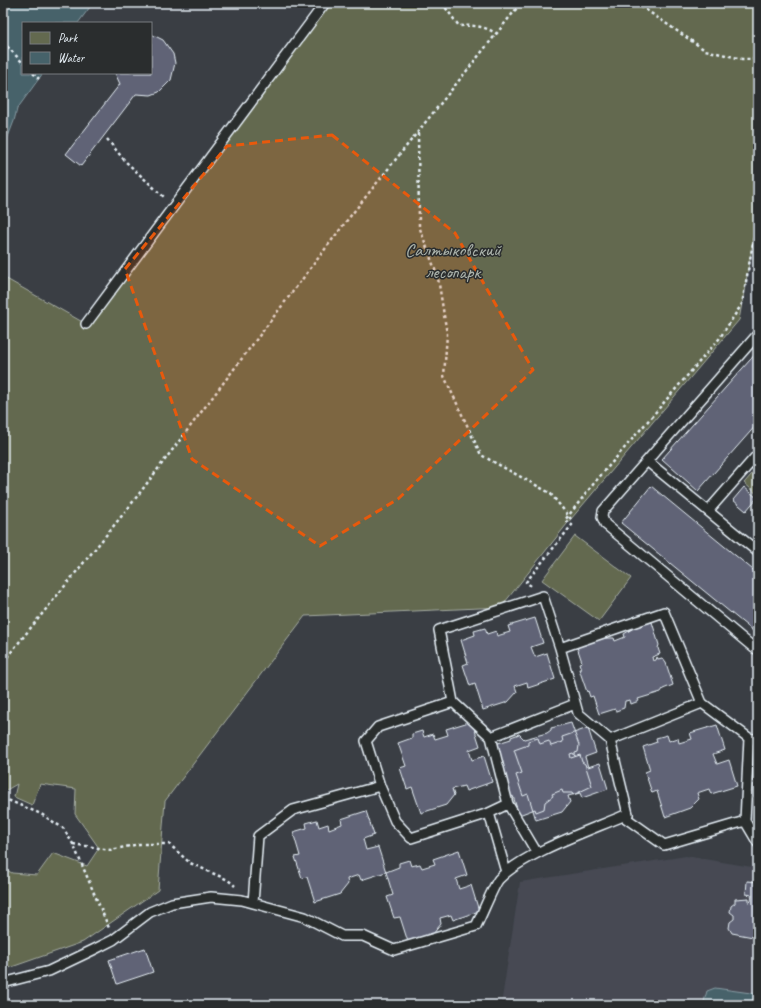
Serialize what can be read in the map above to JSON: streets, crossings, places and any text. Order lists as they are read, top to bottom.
{
  "parks": ["Салтыковский лесопарк"],
  "legend": ["Park", "Water"]
}
